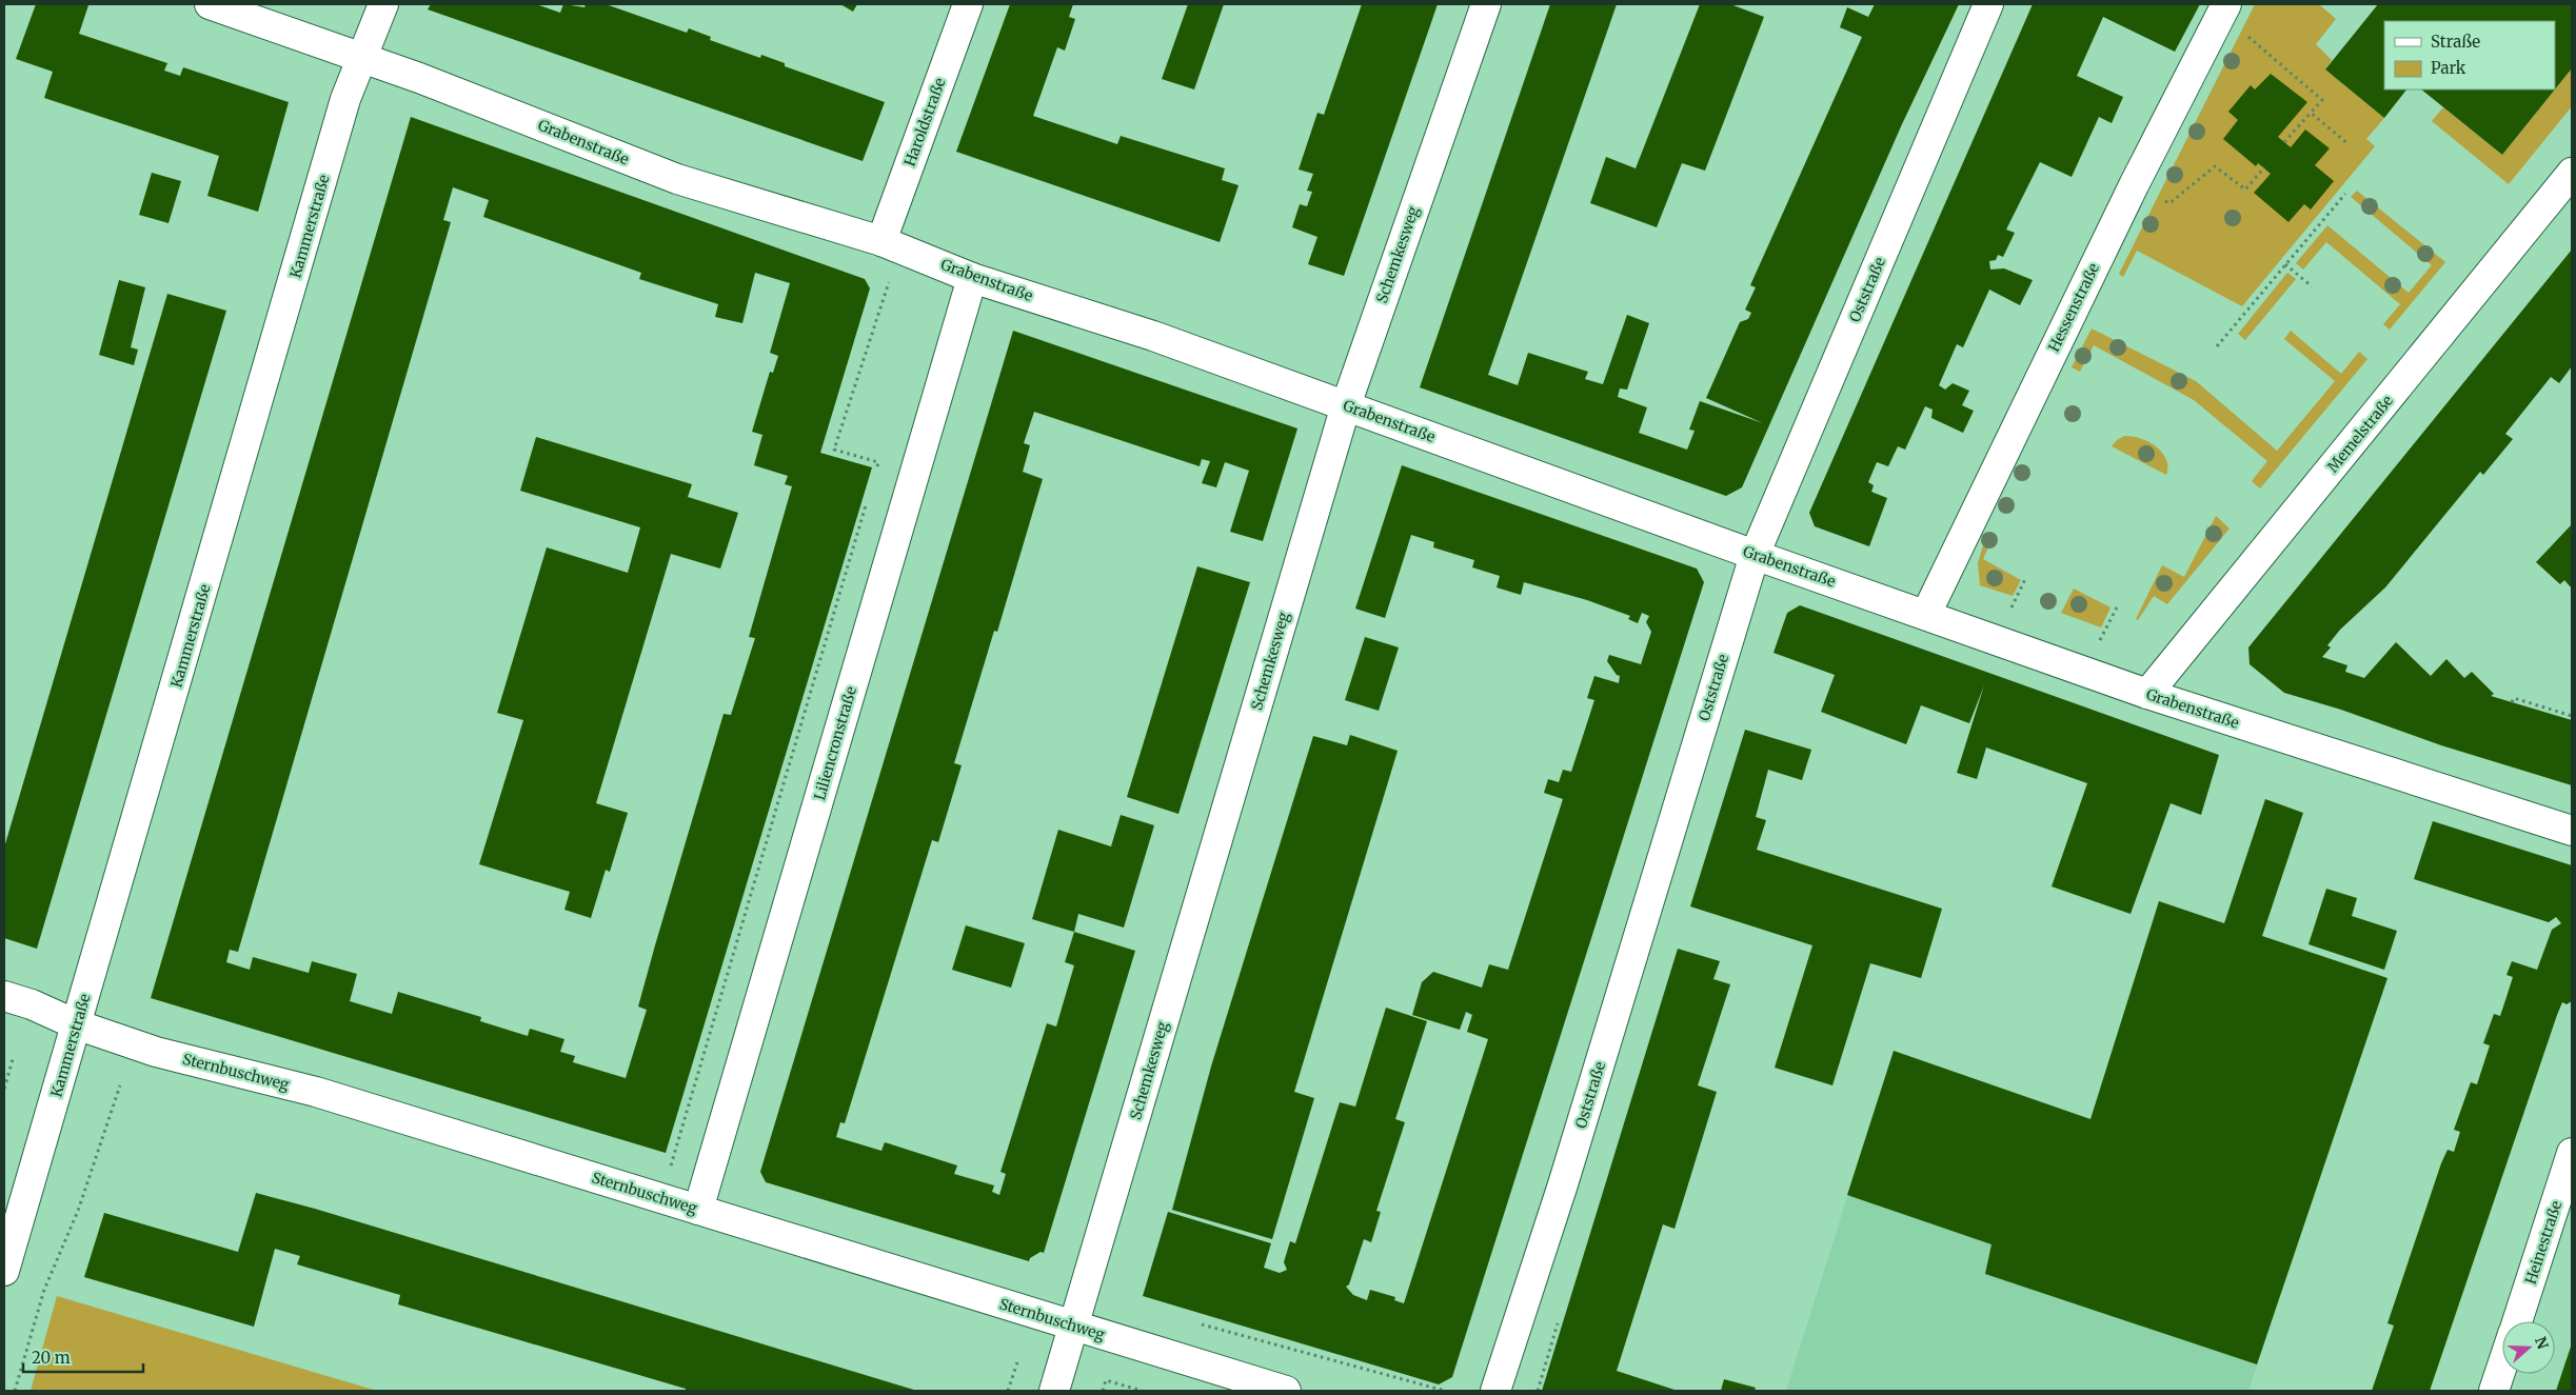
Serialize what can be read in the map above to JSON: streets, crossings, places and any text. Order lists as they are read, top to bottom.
{
  "streets": {
    "street": [
      "Haroldstraße",
      "Grabenstraße",
      "Kammerstraße",
      "Schemkesweg",
      "Oststraße",
      "Hessenstraße",
      "Memelstraße",
      "Liliencronstraße",
      "Sternbuschweg",
      "Heinestraße"
    ]
  },
  "crossings": [
    ["Haroldstraße", "Grabenstraße"],
    ["Grabenstraße", "Kammerstraße"],
    ["Grabenstraße", "Schemkesweg"],
    ["Grabenstraße", "Oststraße"],
    ["Grabenstraße", "Hessenstraße"],
    ["Grabenstraße", "Memelstraße"],
    ["Grabenstraße", "Liliencronstraße"],
    ["Kammerstraße", "Sternbuschweg"],
    ["Schemkesweg", "Sternbuschweg"],
    ["Liliencronstraße", "Sternbuschweg"]
  ],
  "legend": ["Straße", "Park"],
  "scale_bar": "20 m",
  "north": "right"
}
